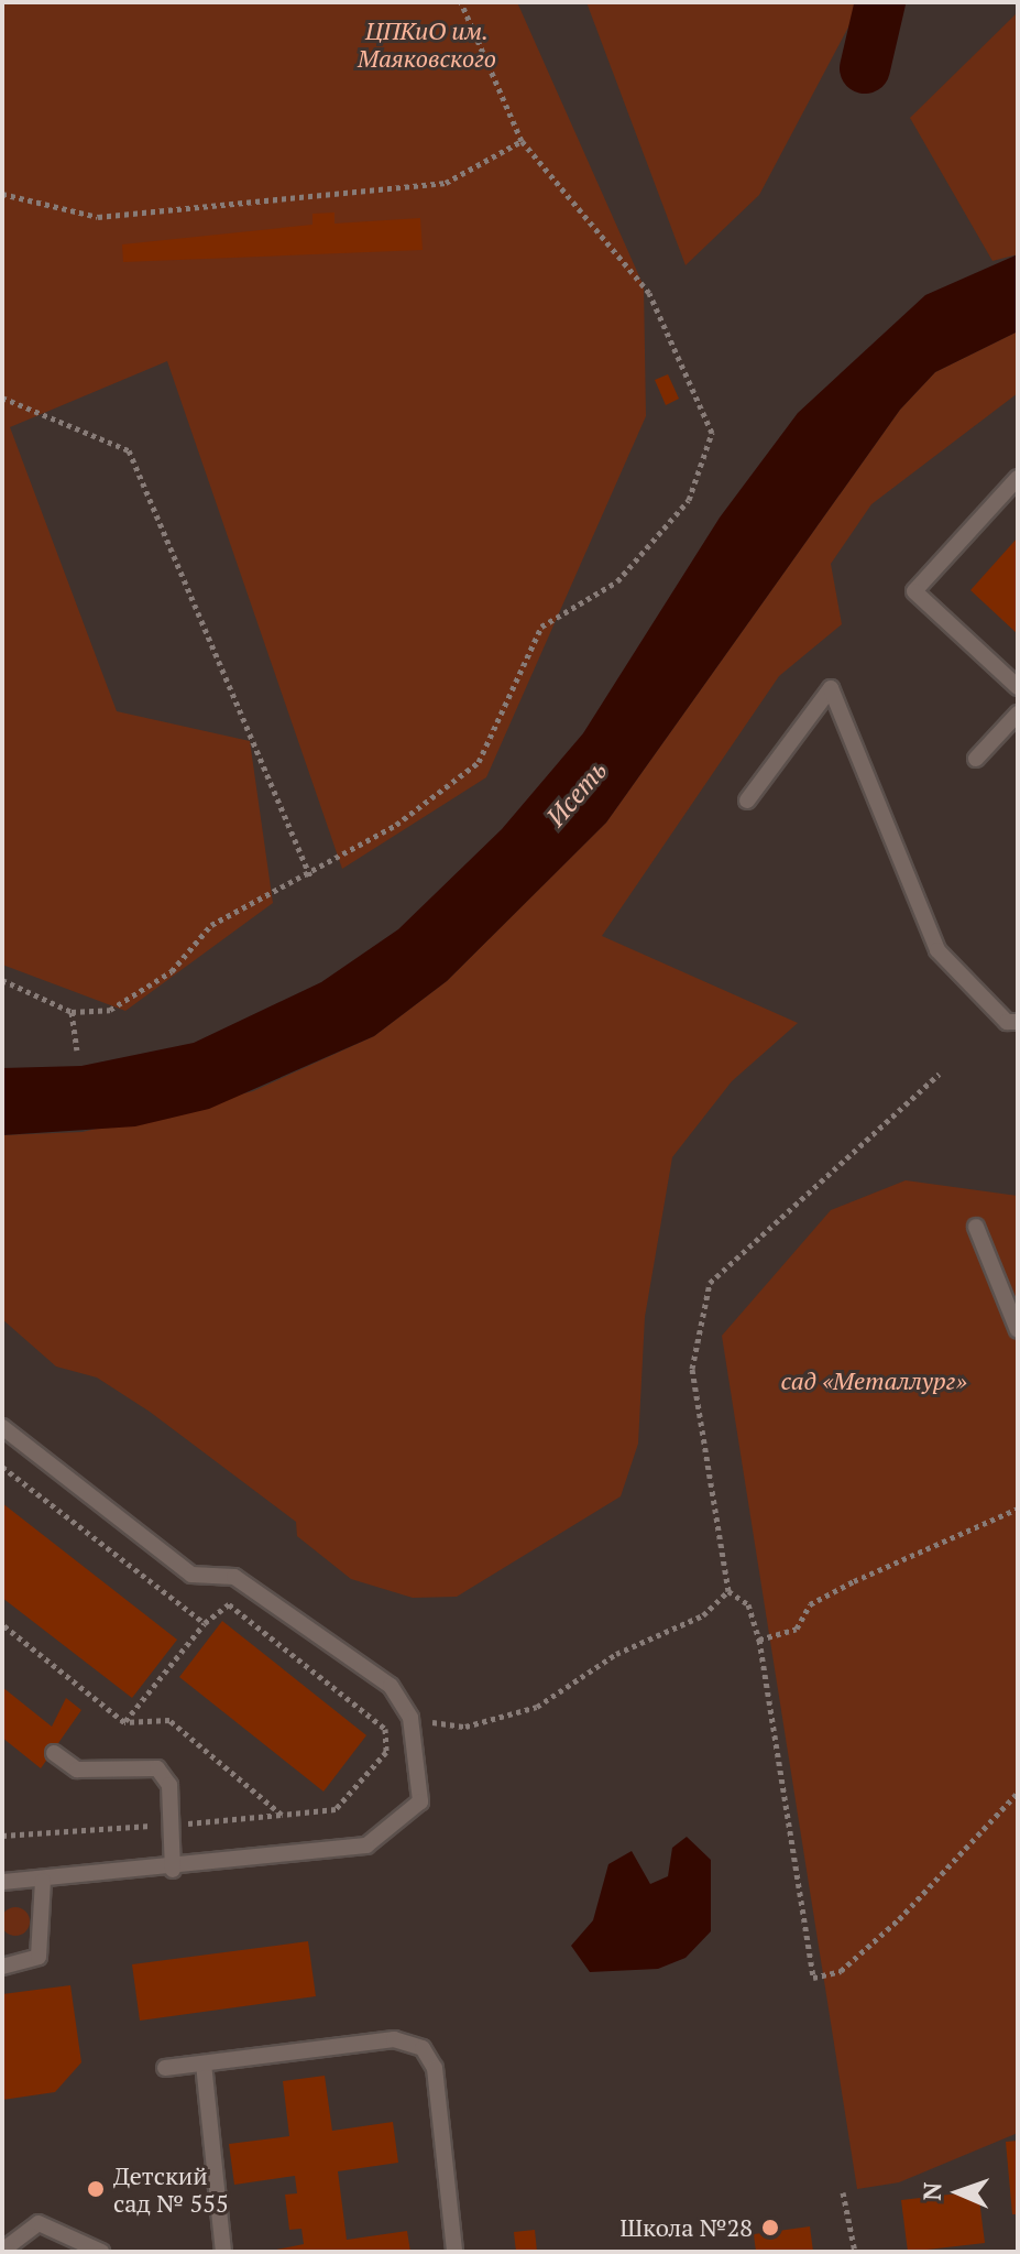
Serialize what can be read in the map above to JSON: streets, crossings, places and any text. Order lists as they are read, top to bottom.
{
  "water": ["Исеть"],
  "parks": ["ЦПКиО им. Маяковского", "сад «Металлург»"],
  "places": ["Детский сад № 555", "Школа №28"],
  "north": "left"
}
